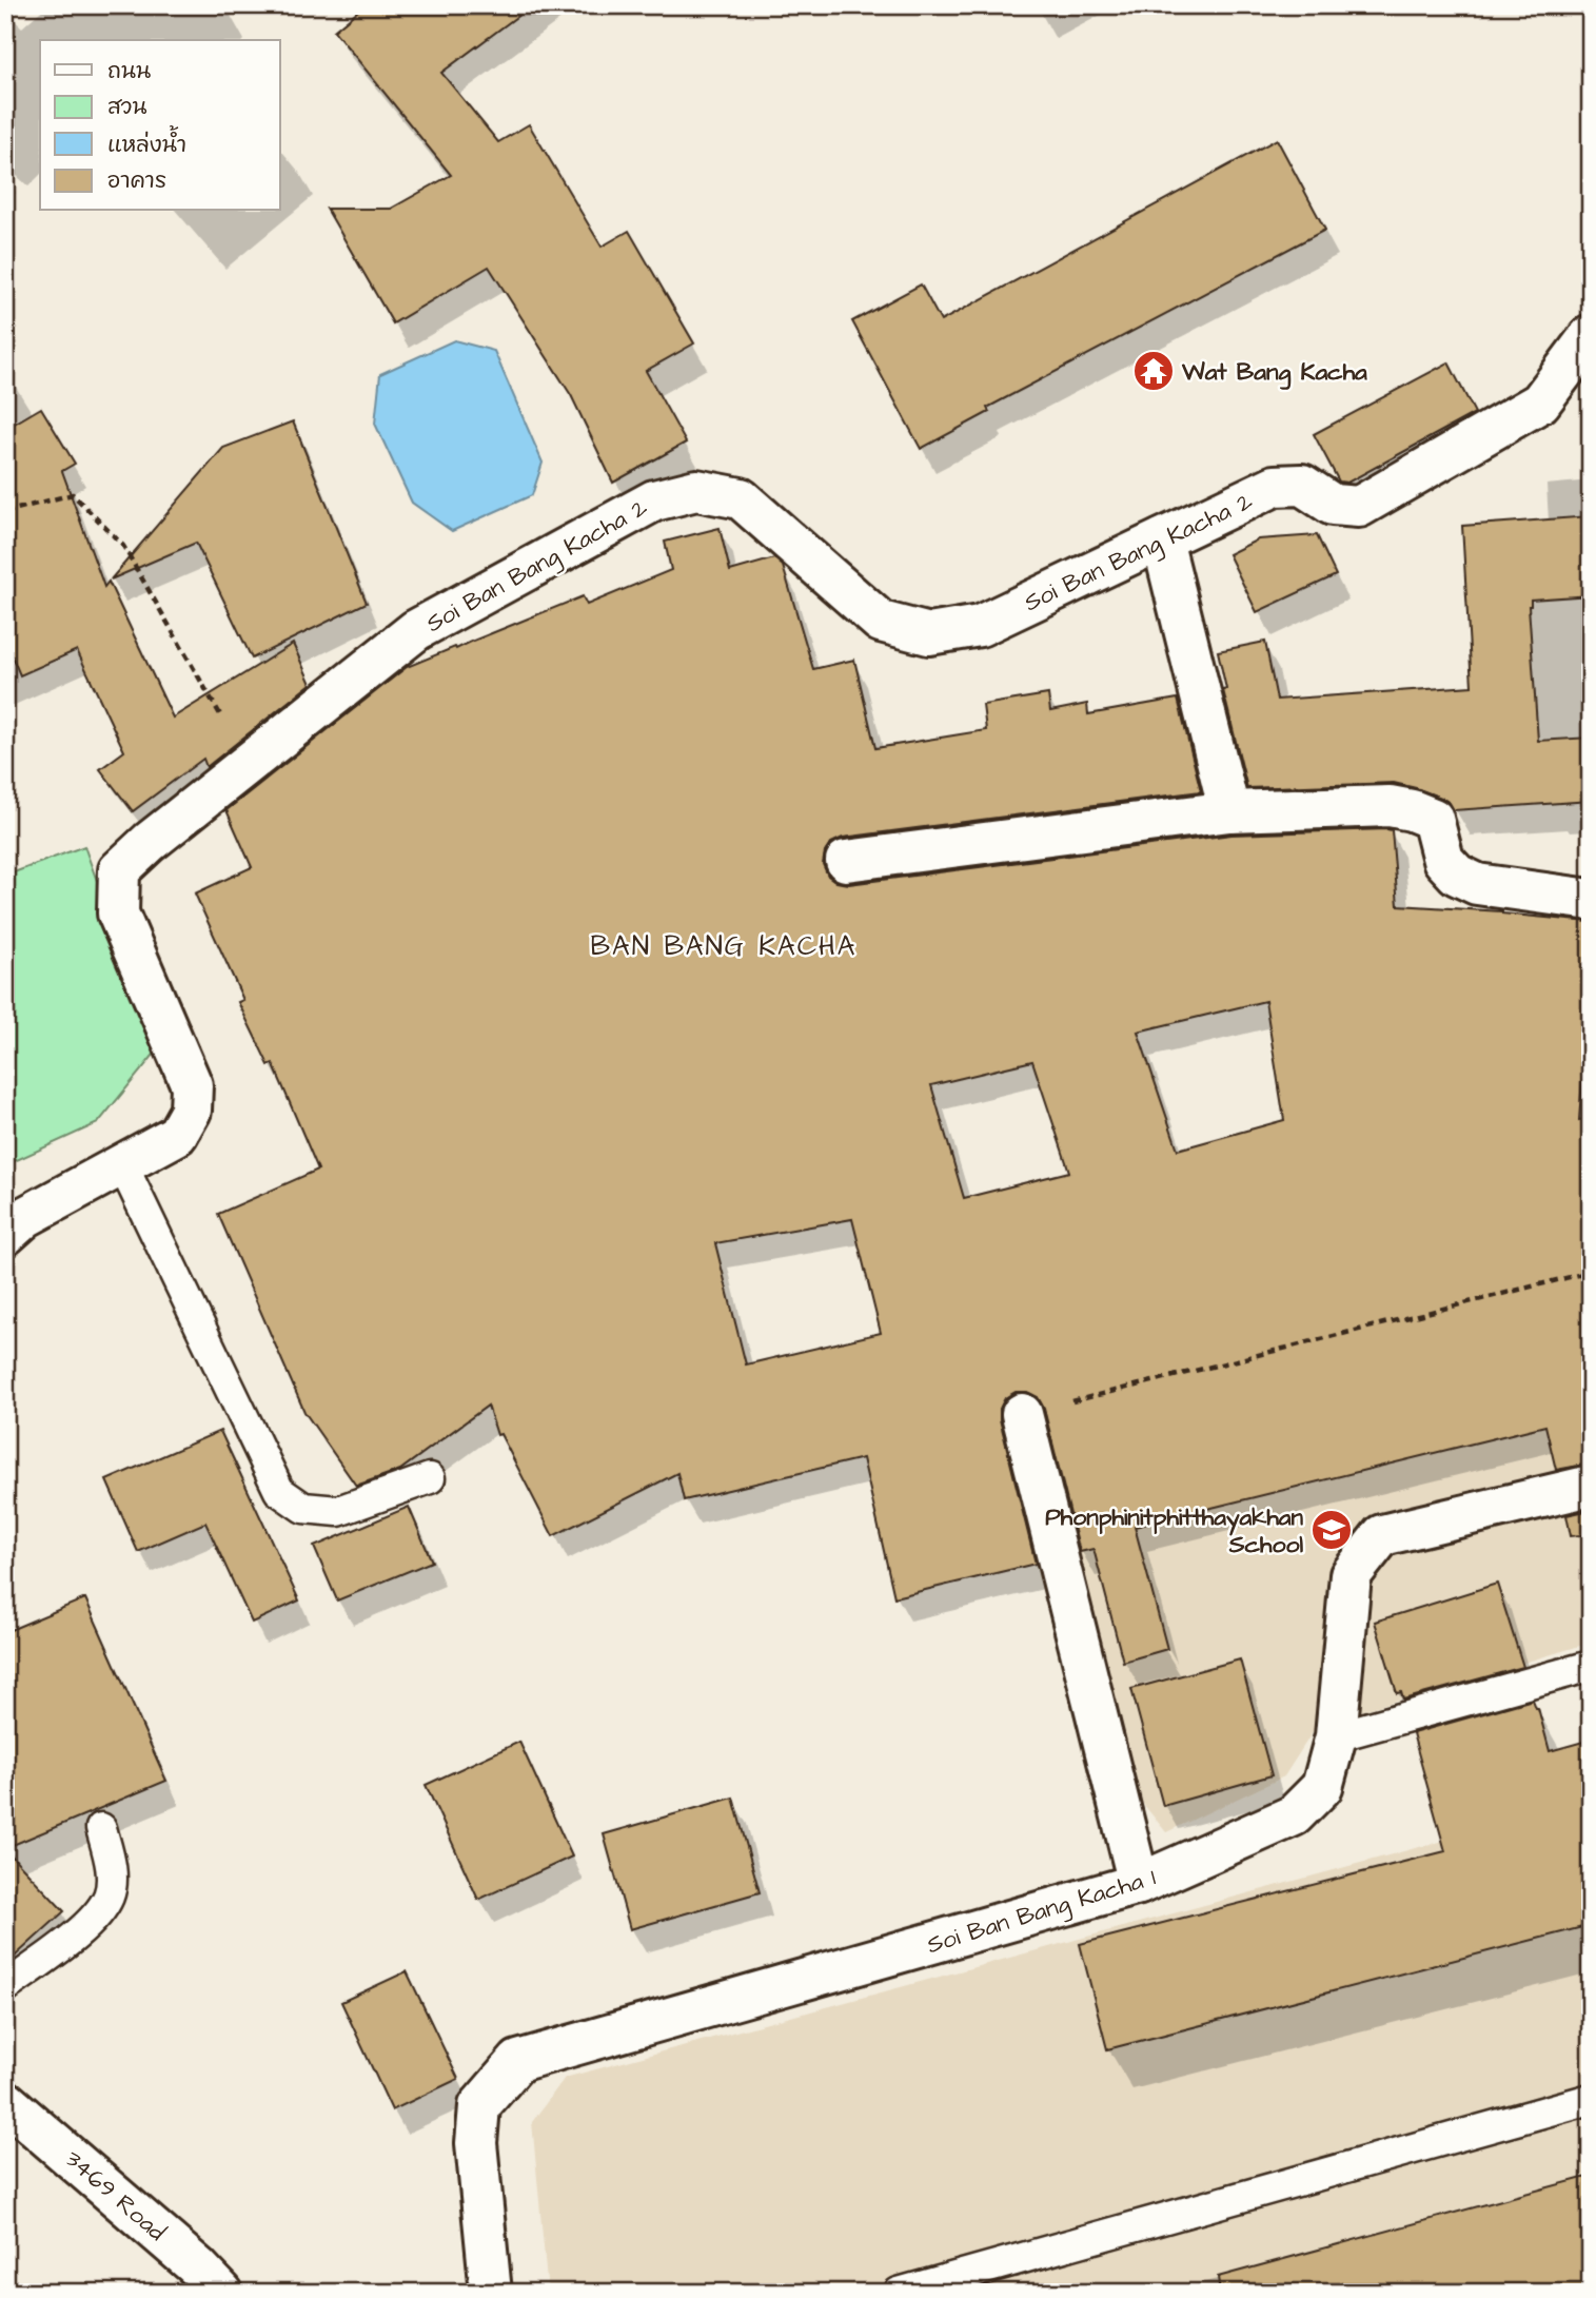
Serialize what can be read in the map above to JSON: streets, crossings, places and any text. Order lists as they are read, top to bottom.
{
  "streets": {
    "street": ["Soi Ban Bang Kacha 2", "Soi Ban Bang Kacha 1", "3469 Road"]
  },
  "districts": ["BAN BANG KACHA"],
  "places": {
    "temple": ["Wat Bang Kacha"],
    "school or university": ["Phonphinitphitthayakhan School"]
  },
  "legend": [
    "ถนน",
    "สวน",
    "แหล่งน้ำ",
    "อาคาร"
  ]
}
